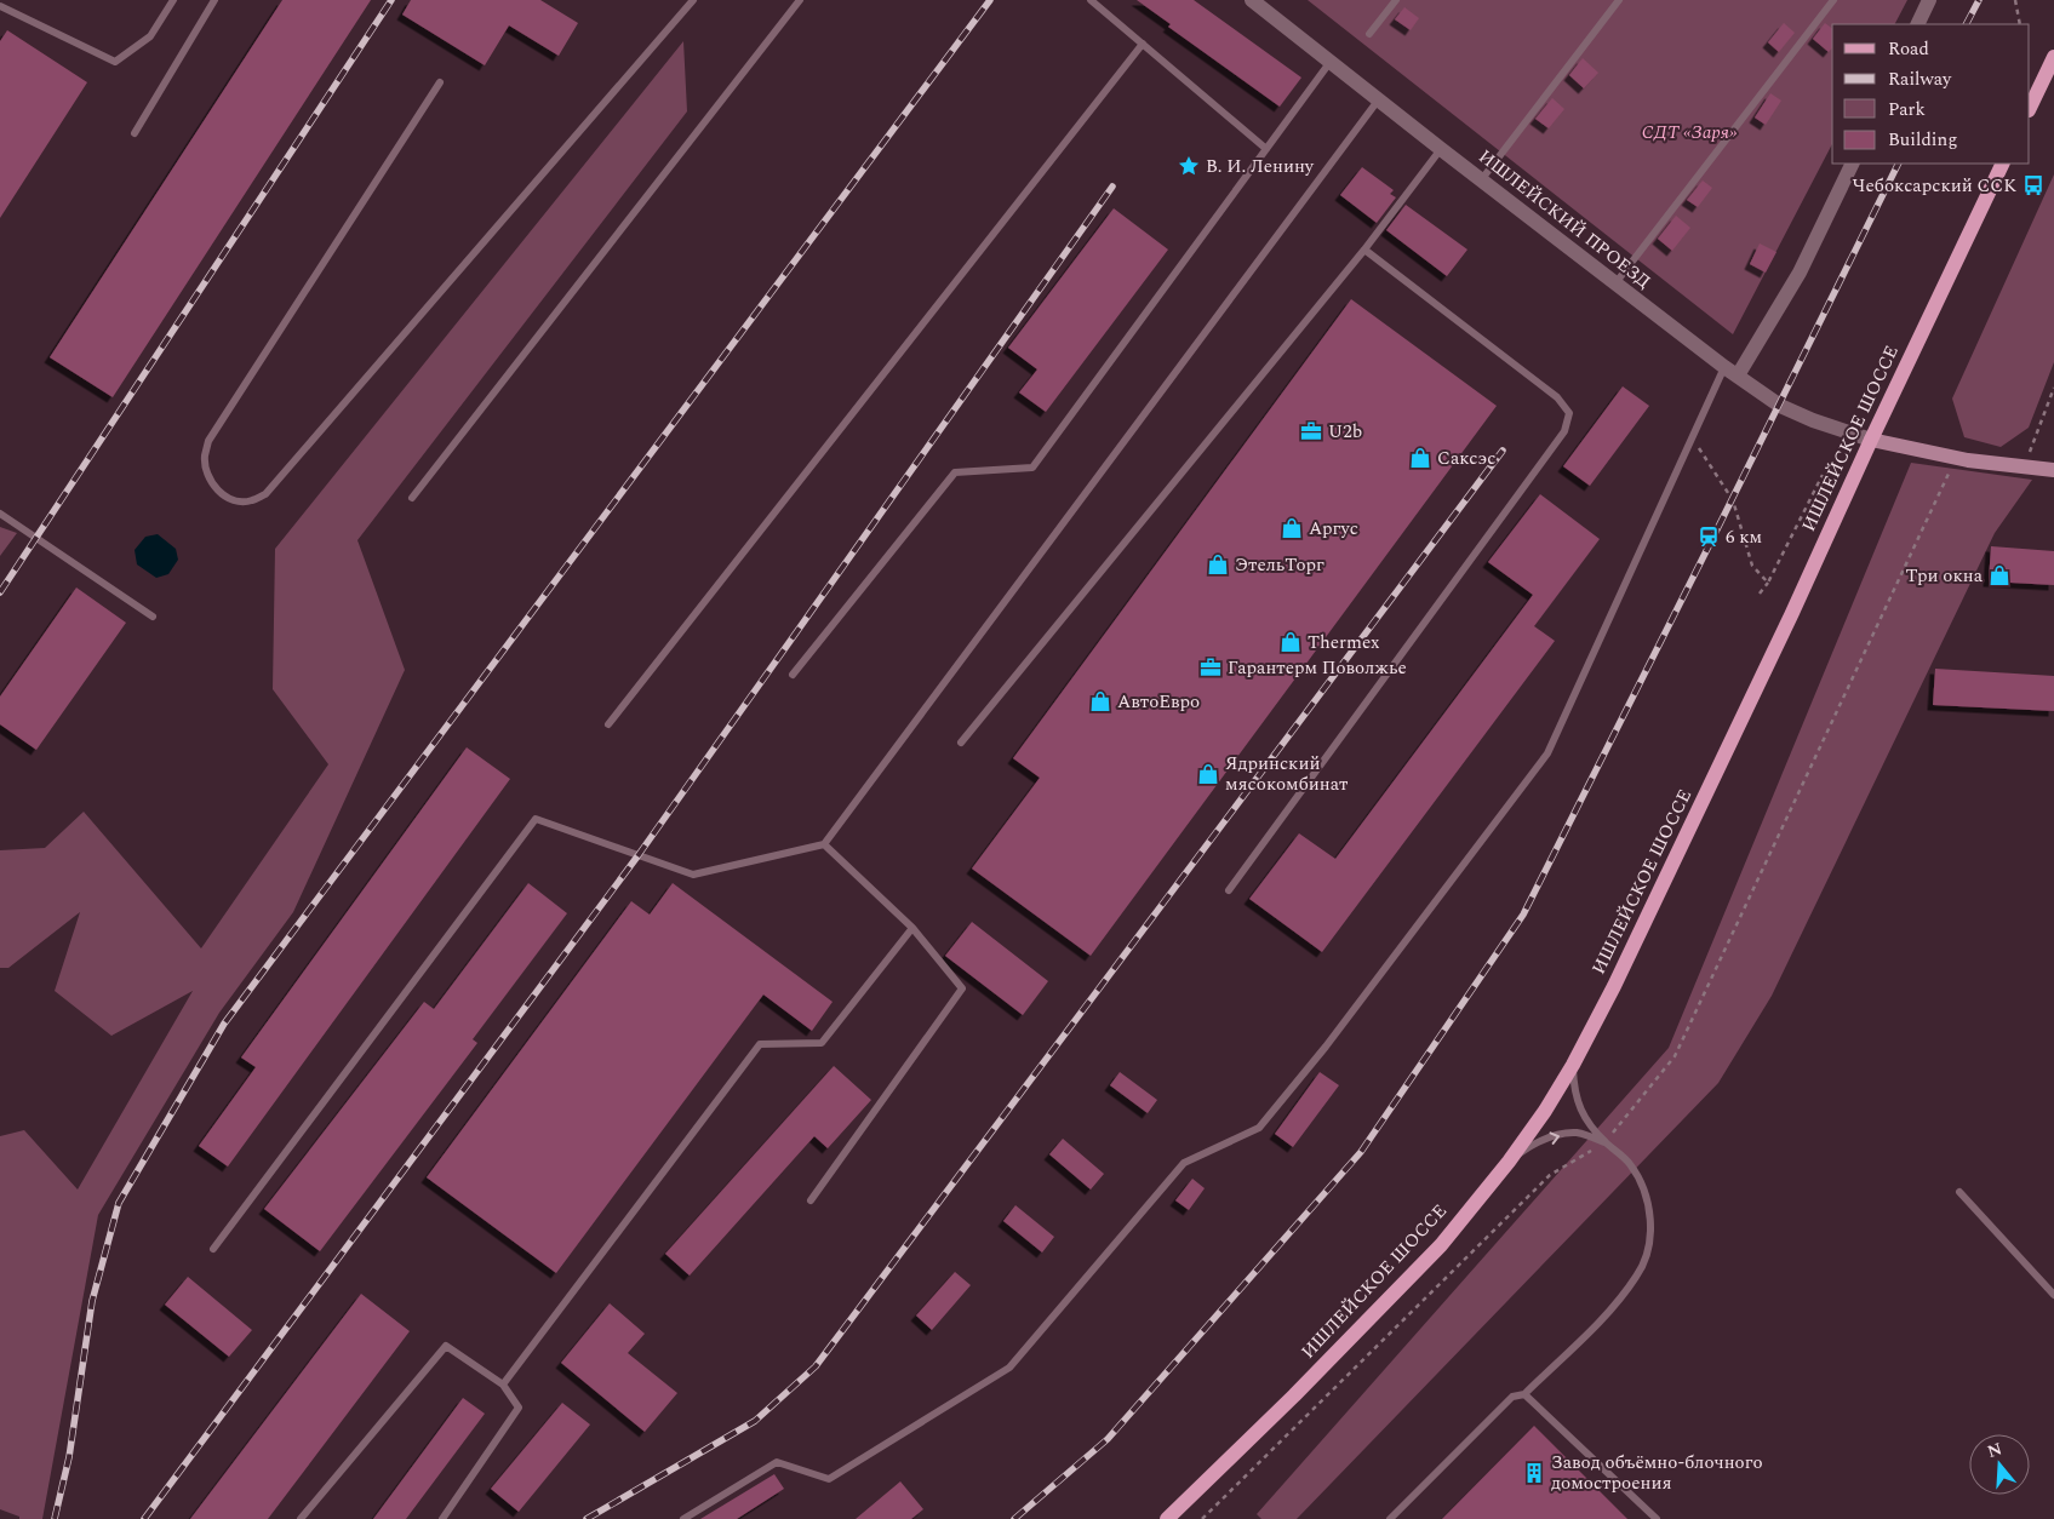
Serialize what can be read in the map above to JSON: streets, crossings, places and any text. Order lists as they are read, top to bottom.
{
  "streets": {
    "main road": ["ИШЛЕЙСКОЕ ШОССЕ"],
    "street": ["ИШЛЕЙСКИЙ ПРОЕЗД"]
  },
  "crossings": [
    ["ИШЛЕЙСКИЙ ПРОЕЗД", "ИШЛЕЙСКОЕ ШОССЕ"]
  ],
  "parks": ["СДТ «Заря»"],
  "places": {
    "place": ["В. И. Ленину"],
    "bus stop": ["Чебоксарский ССК"],
    "office": ["U2b", "Гарантерм Поволжье"],
    "shop": [
      "Саксэс",
      "Аргус",
      "ЭтельТорг",
      "Три окна",
      "Thermex",
      "АвтоЕвро",
      "Ядринский мясокомбинат"
    ],
    "station": ["6 км"],
    "building": ["Завод объёмно-блочного домостроения"]
  },
  "legend": [
    "Road",
    "Railway",
    "Park",
    "Building"
  ],
  "north": "top"
}
